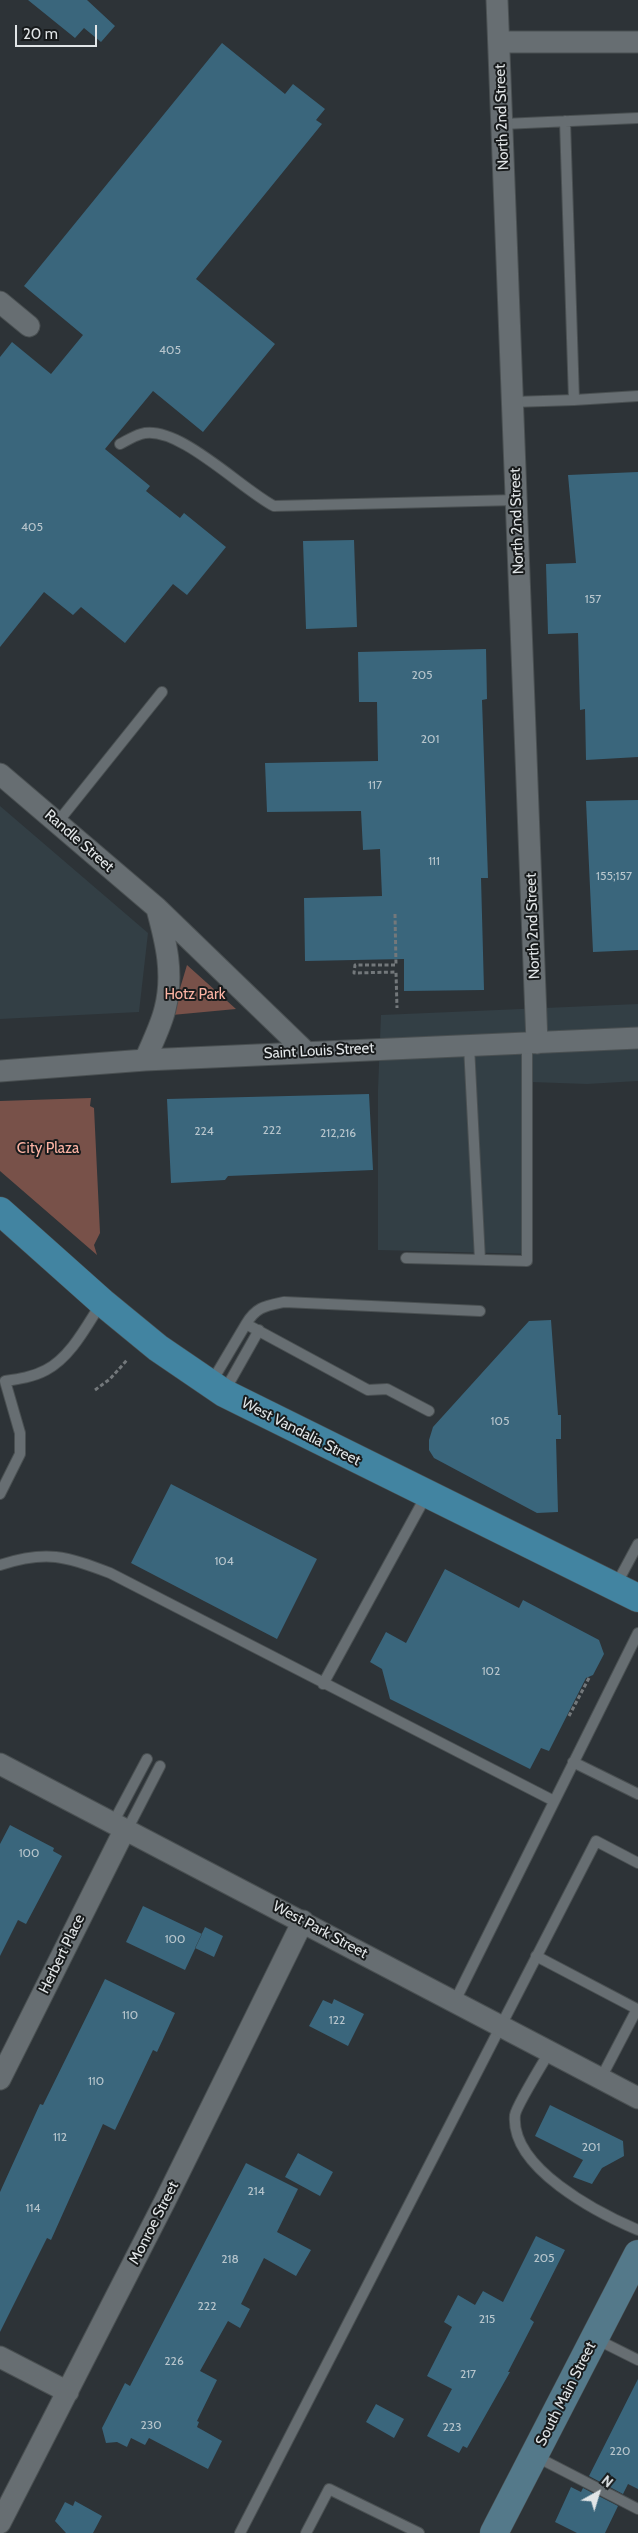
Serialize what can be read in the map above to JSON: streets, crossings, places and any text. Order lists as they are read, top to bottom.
{
  "streets": {
    "main road": ["West Vandalia Street", "South Main Street"],
    "street": [
      "North 2nd Street",
      "Randle Street",
      "Saint Louis Street",
      "West Park Street",
      "Herbert Place",
      "Monroe Street"
    ]
  },
  "crossings": [
    ["North 2nd Street", "Saint Louis Street"],
    ["Randle Street", "Saint Louis Street"],
    ["West Park Street", "Herbert Place"],
    ["West Park Street", "Monroe Street"]
  ],
  "parks": ["Hotz Park", "City Plaza"],
  "house_numbers": [
    "405",
    "405",
    "157",
    "205",
    "201",
    "117",
    "111",
    "155;157",
    "222",
    "224",
    "212,216",
    "105",
    "104",
    "102",
    "100",
    "100",
    "110",
    "122",
    "110",
    "112",
    "201",
    "214",
    "114",
    "205",
    "218",
    "222",
    "215",
    "226",
    "217",
    "230",
    "223",
    "220"
  ],
  "scale_bar": "20 m",
  "north": "top right"
}
